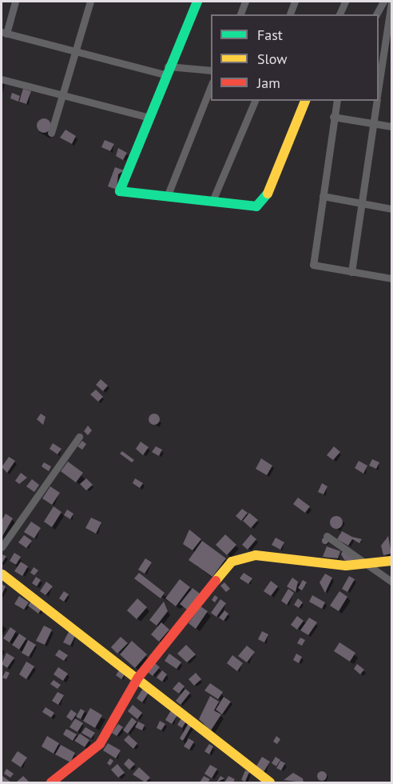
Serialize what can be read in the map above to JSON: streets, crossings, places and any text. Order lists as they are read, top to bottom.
{
  "legend": ["Fast", "Slow", "Jam"]
}
